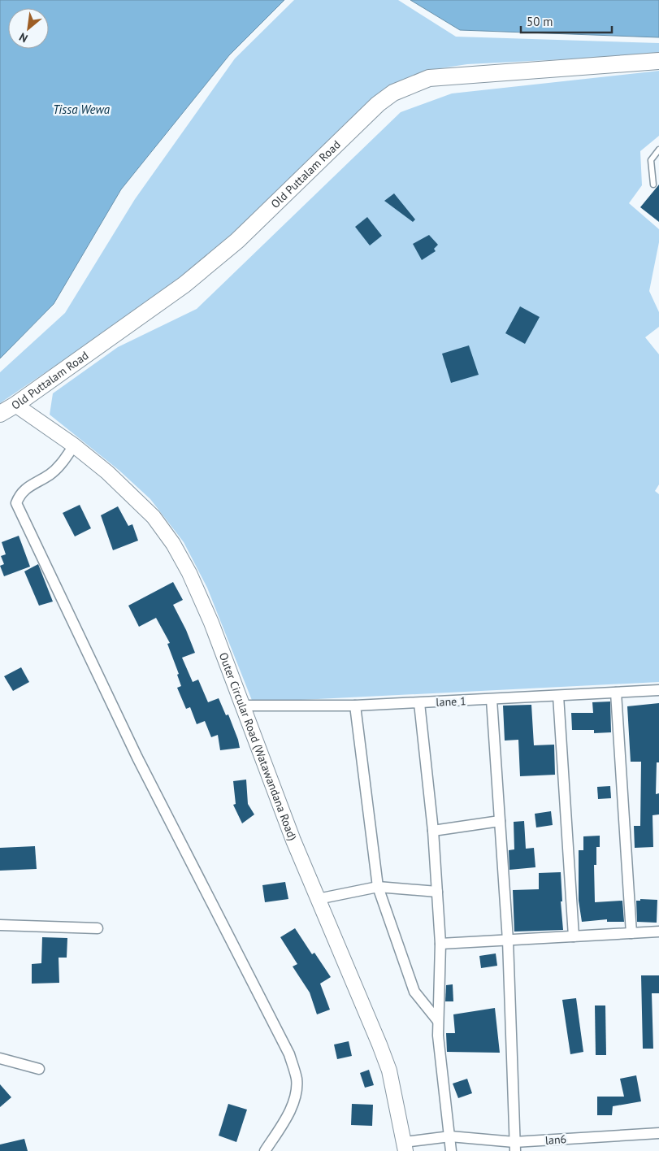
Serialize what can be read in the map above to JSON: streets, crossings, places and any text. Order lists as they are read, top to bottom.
{
  "streets": {
    "main road": ["Old Puttalam Road", "Outer Circular Road (Watawandana Road)"],
    "street": ["lane 1", "lan6"]
  },
  "crossings": [
    ["Old Puttalam Road", "Outer Circular Road (Watawandana Road)"],
    ["lane 1", "Outer Circular Road (Watawandana Road)"],
    ["Outer Circular Road (Watawandana Road)", "lan6"]
  ],
  "water": ["Tissa Wewa"],
  "scale_bar": "50 m",
  "north": "bottom left"
}
